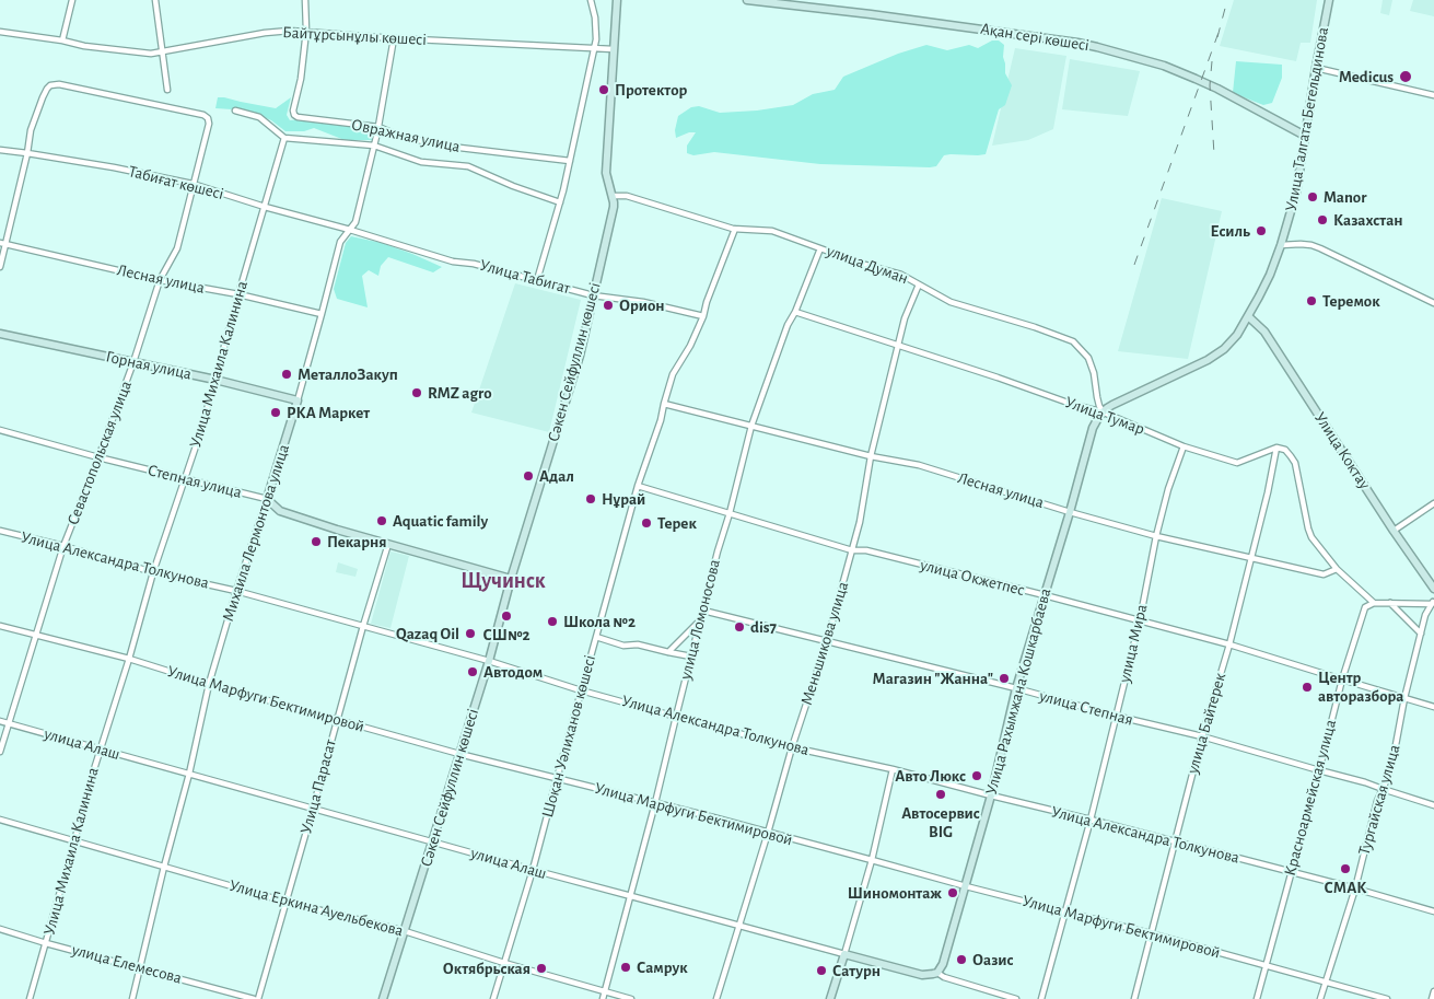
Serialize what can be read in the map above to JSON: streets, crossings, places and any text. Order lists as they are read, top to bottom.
{
  "streets": {
    "street": [
      "Байтұрсынұлы көшесі",
      "Ақан сері көшесі",
      "Улица Талгата Бегельдинова",
      "Овражная улица",
      "Табиғат көшесі",
      "улица Думан",
      "Улица Табигат",
      "Лесная улица",
      "Сәкен Сейфуллин көшесі",
      "Улица Михаила Калинина",
      "Горная улица",
      "Улица Тумар",
      "Улица Коктау",
      "Севастопольская улица",
      "Степная улица",
      "Михаила Лермонтова улица",
      "Улица Александра Толкунова",
      "улица Окжетпес",
      "улица Ломоносова",
      "Меньшикова улица",
      "улица Мира",
      "Улица Рахымжана Кошкарбаева",
      "Улица Марфуги Бектимировой",
      "улица Степная",
      "улица Байтерек",
      "Шоқан Уәлиханов көшесі",
      "улица Алаш",
      "Улица Парасат",
      "Красноармейская улица",
      "Тургайская улица",
      "Улица Еркина Ауельбекова",
      "улица Елемесова"
    ]
  },
  "crossings": [
    ["Байтұрсынұлы көшесі", "Овражная улица"],
    ["Байтұрсынұлы көшесі", "Сәкен Сейфуллин көшесі"],
    ["Байтұрсынұлы көшесі", "Михаила Лермонтова улица"],
    ["Ақан сері көшесі", "Улица Талгата Бегельдинова"],
    ["Улица Талгата Бегельдинова", "улица Думан"],
    ["Улица Талгата Бегельдинова", "Улица Тумар"],
    ["Улица Талгата Бегельдинова", "Улица Коктау"],
    ["Улица Талгата Бегельдинова", "Улица Рахымжана Кошкарбаева"],
    ["Овражная улица", "Улица Михаила Калинина"],
    ["Овражная улица", "Михаила Лермонтова улица"],
    ["Табиғат көшесі", "Улица Табигат"],
    ["Табиғат көшесі", "Улица Михаила Калинина"],
    ["Табиғат көшесі", "Севастопольская улица"],
    ["Табиғат көшесі", "Михаила Лермонтова улица"],
    ["улица Думан", "Сәкен Сейфуллин көшесі"],
    ["улица Думан", "Улица Тумар"],
    ["улица Думан", "улица Ломоносова"],
    ["улица Думан", "Меньшикова улица"],
    ["улица Думан", "Улица Рахымжана Кошкарбаева"],
    ["улица Думан", "Шоқан Уәлиханов көшесі"],
    ["Улица Табигат", "Сәкен Сейфуллин көшесі"],
    ["Улица Табигат", "Михаила Лермонтова улица"],
    ["Улица Табигат", "Шоқан Уәлиханов көшесі"],
    ["Лесная улица", "Улица Михаила Калинина"],
    ["Лесная улица", "Севастопольская улица"],
    ["Лесная улица", "Михаила Лермонтова улица"],
    ["Лесная улица", "улица Ломоносова"],
    ["Лесная улица", "Меньшикова улица"],
    ["Лесная улица", "улица Мира"],
    ["Лесная улица", "Улица Рахымжана Кошкарбаева"],
    ["Лесная улица", "улица Байтерек"],
    ["Лесная улица", "Шоқан Уәлиханов көшесі"],
    ["Сәкен Сейфуллин көшесі", "Степная улица"],
    ["Сәкен Сейфуллин көшесі", "Улица Александра Толкунова"],
    ["Сәкен Сейфуллин көшесі", "Улица Марфуги Бектимировой"],
    ["Сәкен Сейфуллин көшесі", "улица Алаш"],
    ["Сәкен Сейфуллин көшесі", "Улица Еркина Ауельбекова"],
    ["Улица Михаила Калинина", "Горная улица"],
    ["Улица Михаила Калинина", "Степная улица"],
    ["Улица Михаила Калинина", "Улица Александра Толкунова"],
    ["Улица Михаила Калинина", "Улица Марфуги Бектимировой"],
    ["Улица Михаила Калинина", "улица Алаш"],
    ["Улица Михаила Калинина", "Улица Еркина Ауельбекова"],
    ["Улица Михаила Калинина", "улица Елемесова"],
    ["Горная улица", "Севастопольская улица"],
    ["Горная улица", "Михаила Лермонтова улица"],
    ["Улица Тумар", "улица Ломоносова"],
    ["Улица Тумар", "Меньшикова улица"],
    ["Улица Тумар", "улица Мира"],
    ["Улица Тумар", "Улица Рахымжана Кошкарбаева"],
    ["Улица Тумар", "улица Байтерек"],
    ["Севастопольская улица", "Степная улица"],
    ["Севастопольская улица", "Улица Александра Толкунова"],
    ["Севастопольская улица", "Улица Марфуги Бектимировой"],
    ["Севастопольская улица", "улица Алаш"],
    ["Степная улица", "Михаила Лермонтова улица"],
    ["Степная улица", "Улица Парасат"],
    ["Михаила Лермонтова улица", "Улица Александра Толкунова"],
    ["Михаила Лермонтова улица", "Улица Марфуги Бектимировой"],
    ["Михаила Лермонтова улица", "улица Алаш"],
    ["Михаила Лермонтова улица", "Улица Еркина Ауельбекова"],
    ["Михаила Лермонтова улица", "улица Елемесова"],
    ["Улица Александра Толкунова", "улица Ломоносова"],
    ["Улица Александра Толкунова", "Меньшикова улица"],
    ["Улица Александра Толкунова", "улица Мира"],
    ["Улица Александра Толкунова", "Улица Рахымжана Кошкарбаева"],
    ["Улица Александра Толкунова", "улица Байтерек"],
    ["Улица Александра Толкунова", "Шоқан Уәлиханов көшесі"],
    ["Улица Александра Толкунова", "Улица Парасат"],
    ["Улица Александра Толкунова", "Красноармейская улица"],
    ["Улица Александра Толкунова", "Тургайская улица"],
    ["улица Окжетпес", "улица Ломоносова"],
    ["улица Окжетпес", "Меньшикова улица"],
    ["улица Окжетпес", "улица Мира"],
    ["улица Окжетпес", "Улица Рахымжана Кошкарбаева"],
    ["улица Окжетпес", "улица Байтерек"],
    ["улица Окжетпес", "Шоқан Уәлиханов көшесі"],
    ["улица Окжетпес", "Красноармейская улица"],
    ["улица Окжетпес", "Тургайская улица"],
    ["улица Ломоносова", "Улица Марфуги Бектимировой"],
    ["улица Ломоносова", "улица Степная"],
    ["улица Ломоносова", "улица Алаш"],
    ["улица Ломоносова", "Улица Еркина Ауельбекова"],
    ["Меньшикова улица", "Улица Марфуги Бектимировой"],
    ["Меньшикова улица", "улица Степная"],
    ["Меньшикова улица", "улица Алаш"],
    ["улица Мира", "Улица Марфуги Бектимировой"],
    ["улица Мира", "улица Степная"],
    ["Улица Рахымжана Кошкарбаева", "Улица Марфуги Бектимировой"],
    ["Улица Рахымжана Кошкарбаева", "улица Степная"],
    ["Улица Рахымжана Кошкарбаева", "улица Алаш"],
    ["Улица Марфуги Бектимировой", "улица Байтерек"],
    ["Улица Марфуги Бектимировой", "Шоқан Уәлиханов көшесі"],
    ["Улица Марфуги Бектимировой", "Улица Парасат"],
    ["Улица Марфуги Бектимировой", "Красноармейская улица"],
    ["Улица Марфуги Бектимировой", "Тургайская улица"],
    ["улица Степная", "улица Байтерек"],
    ["улица Степная", "Красноармейская улица"],
    ["улица Степная", "Тургайская улица"],
    ["Шоқан Уәлиханов көшесі", "улица Алаш"],
    ["Шоқан Уәлиханов көшесі", "Улица Еркина Ауельбекова"],
    ["улица Алаш", "Улица Парасат"],
    ["Улица Парасат", "Улица Еркина Ауельбекова"]
  ],
  "districts": ["Щучинск"],
  "places": [
    "Medicus",
    "Протектор",
    "Manor",
    "Казахстан",
    "Есиль",
    "Теремок",
    "Орион",
    "МеталлоЗакуп",
    "RMZ agro",
    "РКА Маркет",
    "Адал",
    "Нұрай",
    "Aquatic family",
    "Терек",
    "Пекарня",
    "СШ№2",
    "Школа №2",
    "dis7",
    "Qazaq Oil",
    "Автодом",
    "Магазин \"Жанна\"",
    "Центр авторазбора",
    "Авто Люкс",
    "Автосервис BIG",
    "СМАК",
    "Шиномонтаж",
    "Оазис",
    "Самрук",
    "Октябрьская",
    "Сатурн"
  ]
}
